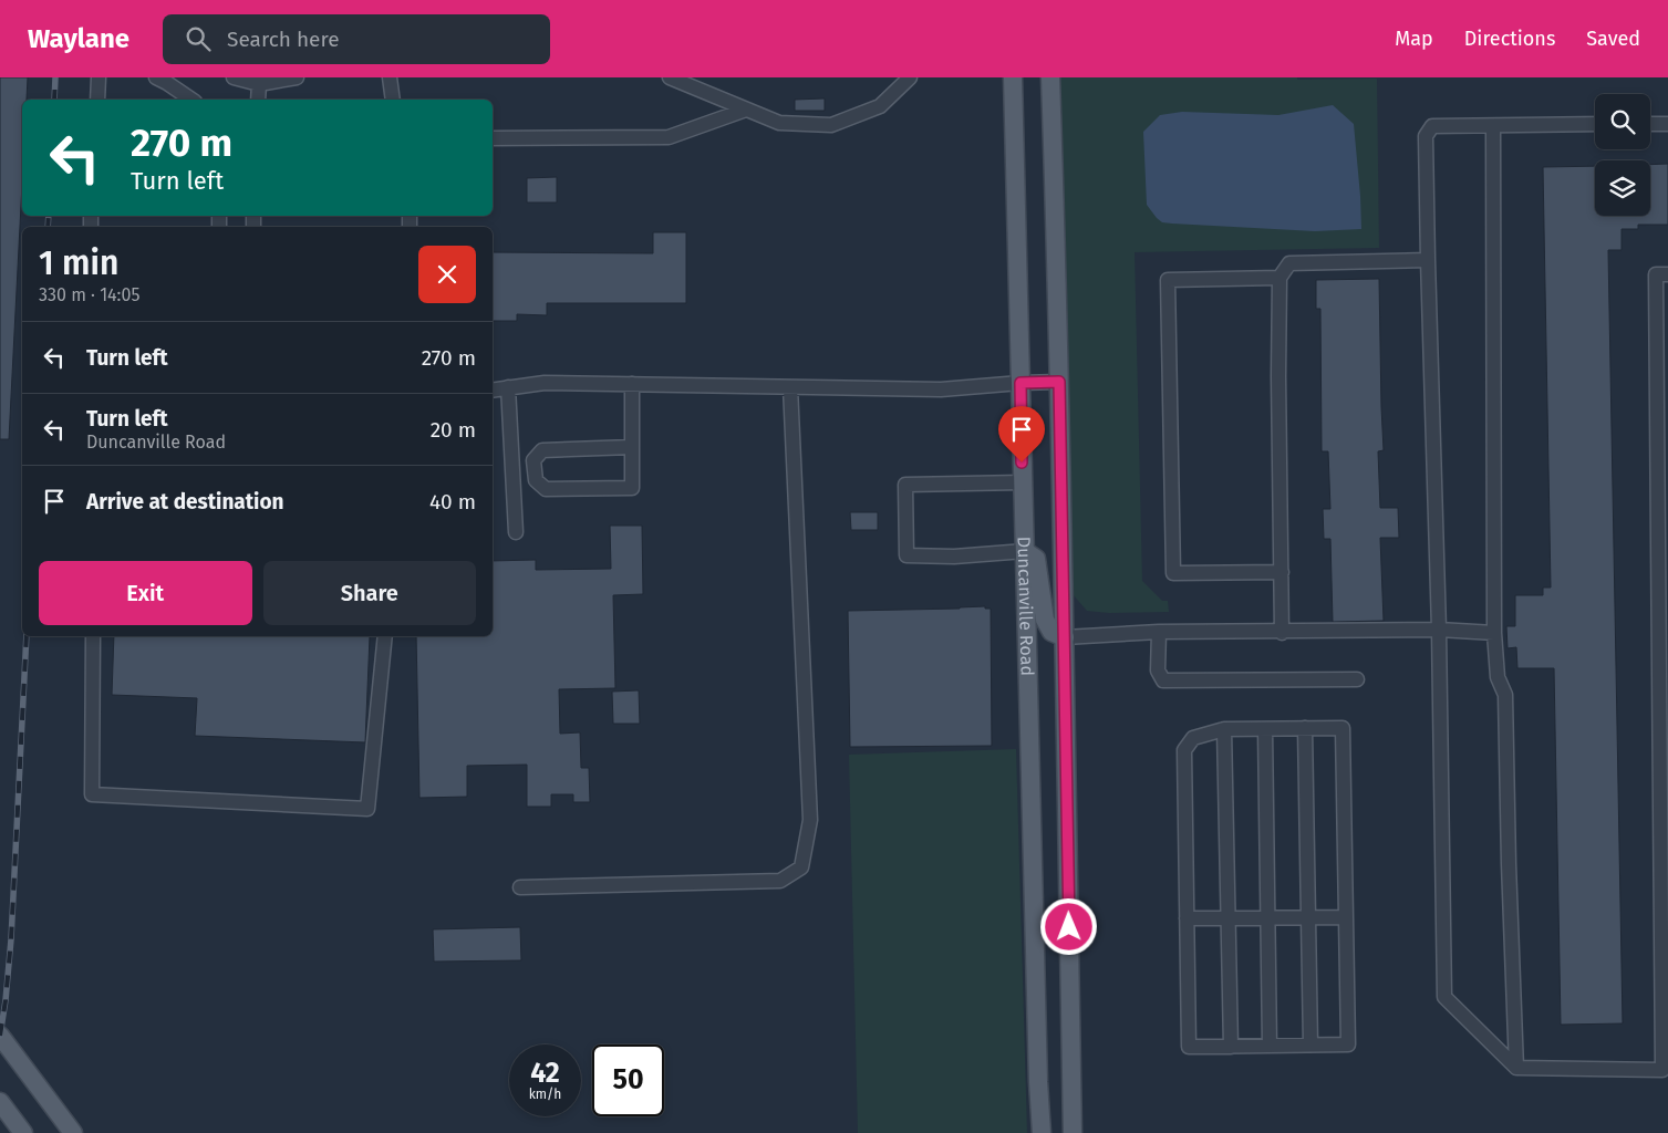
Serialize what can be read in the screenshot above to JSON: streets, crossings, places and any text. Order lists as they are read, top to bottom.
{
  "streets": {
    "main road": ["Duncanville Road"]
  },
  "page": {
    "header": "Waylane",
    "search": "Search here",
    "nav": ["Map", "Directions", "Saved"],
    "turn": ["270 m", "Turn left"],
    "heading": ["1 min", "330 m · 14:05"],
    "list": [
      {
        "name": "Turn left",
        "value": "270 m"
      },
      {
        "name": "Turn left",
        "note": "Duncanville Road",
        "value": "20 m"
      },
      {
        "name": "Arrive at destination",
        "value": "40 m"
      }
    ],
    "buttons": ["Exit", "Share"],
    "speed": "42 km/h",
    "limit": "50"
  }
}
